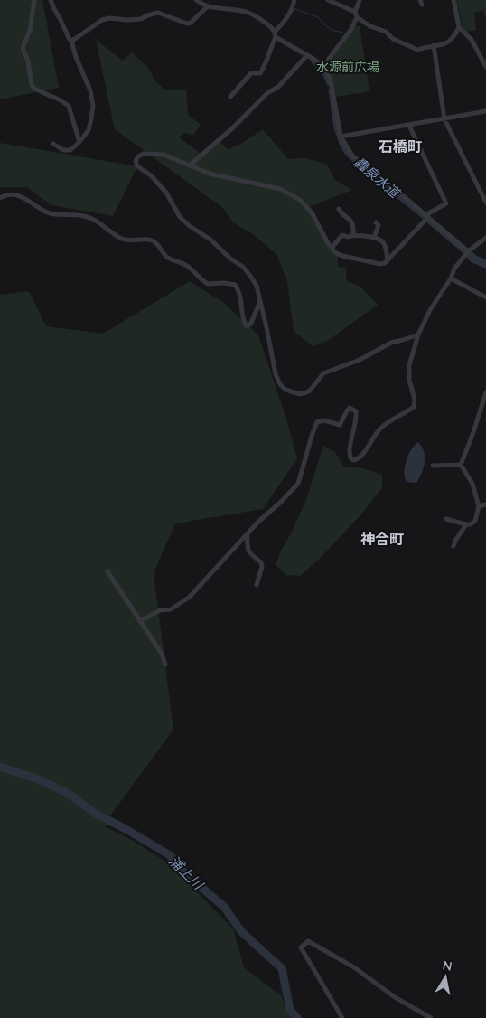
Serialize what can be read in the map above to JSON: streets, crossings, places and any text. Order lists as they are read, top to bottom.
{
  "districts": ["石橋町", "神合町"],
  "water": ["轟泉水道", "浦上川"],
  "parks": ["水源前広場"],
  "north": "top"
}
